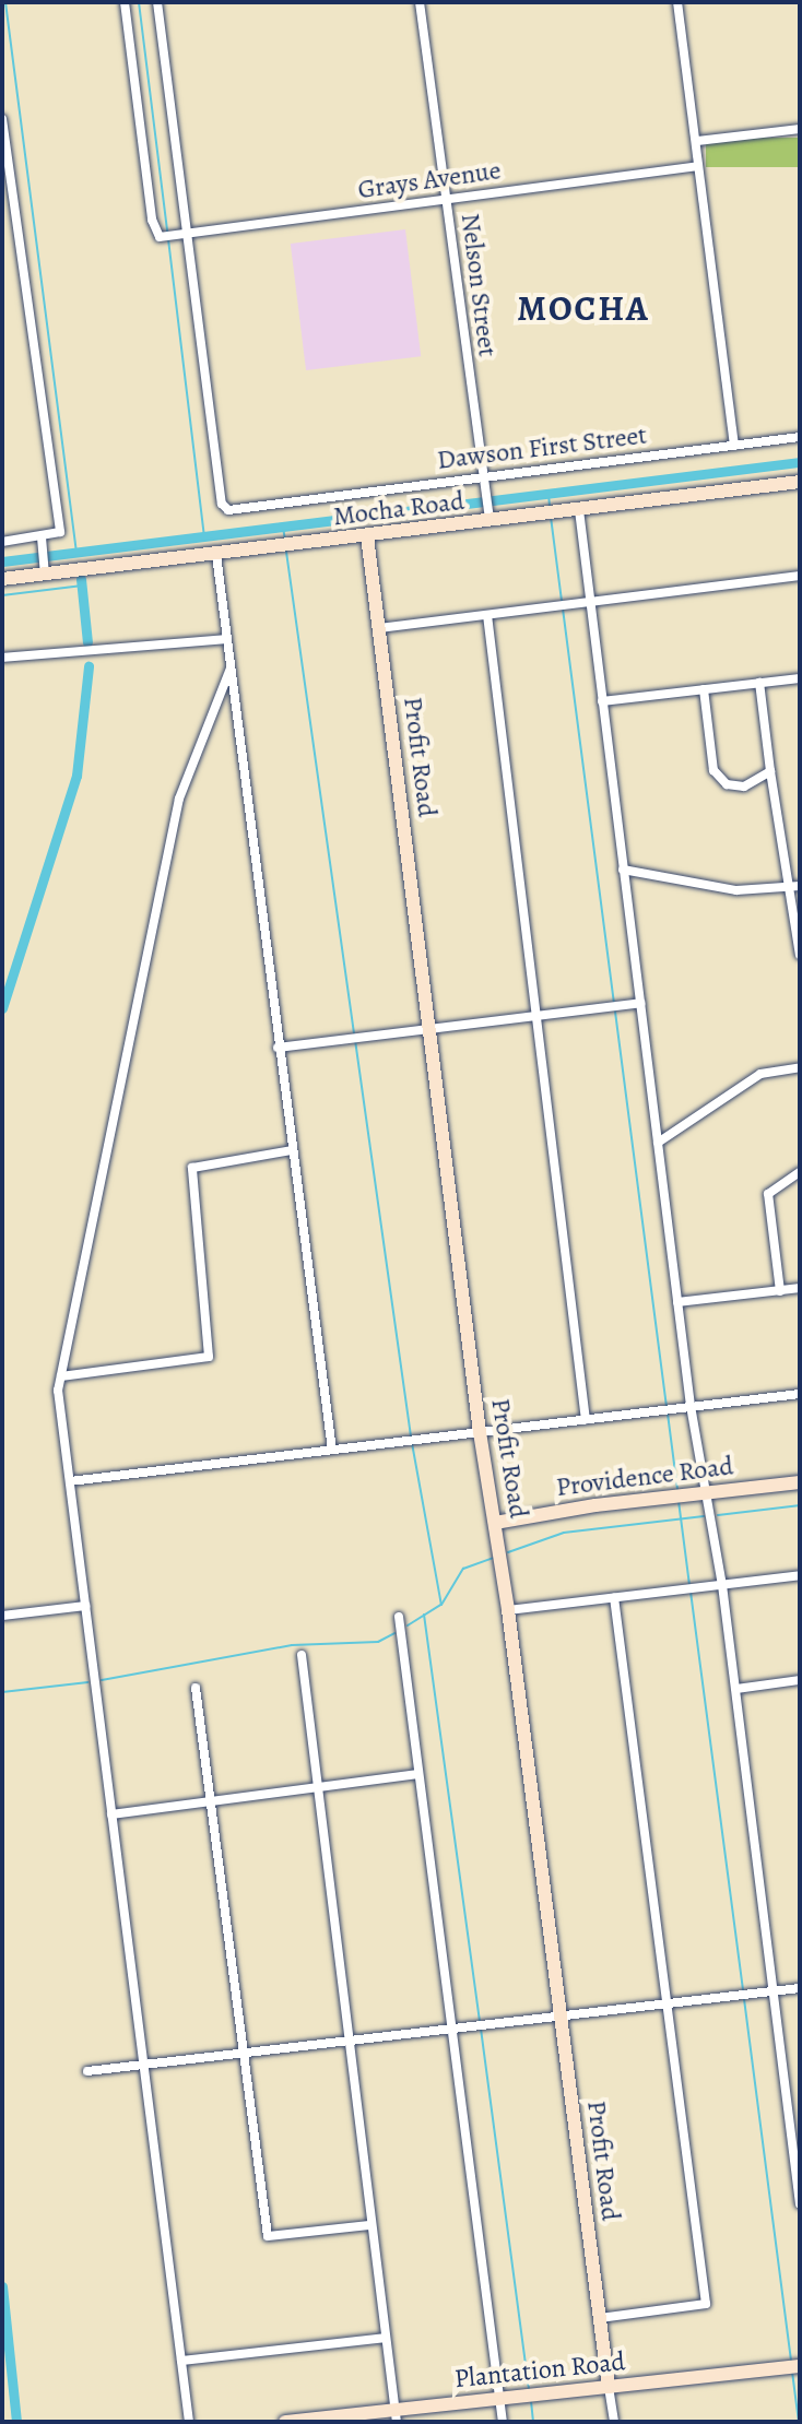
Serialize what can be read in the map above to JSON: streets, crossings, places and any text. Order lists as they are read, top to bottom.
{
  "streets": {
    "street": [
      "Grays Avenue",
      "Nelson Street",
      "Dawson First Street",
      "Mocha Road",
      "Profit Road",
      "Providence Road",
      "Plantation Road"
    ]
  },
  "crossings": [
    ["Grays Avenue", "Nelson Street"],
    ["Grays Avenue", "Dawson First Street"],
    ["Nelson Street", "Dawson First Street"],
    ["Nelson Street", "Mocha Road"],
    ["Mocha Road", "Profit Road"],
    ["Profit Road", "Providence Road"],
    ["Profit Road", "Plantation Road"]
  ],
  "districts": ["MOCHA"]
}
